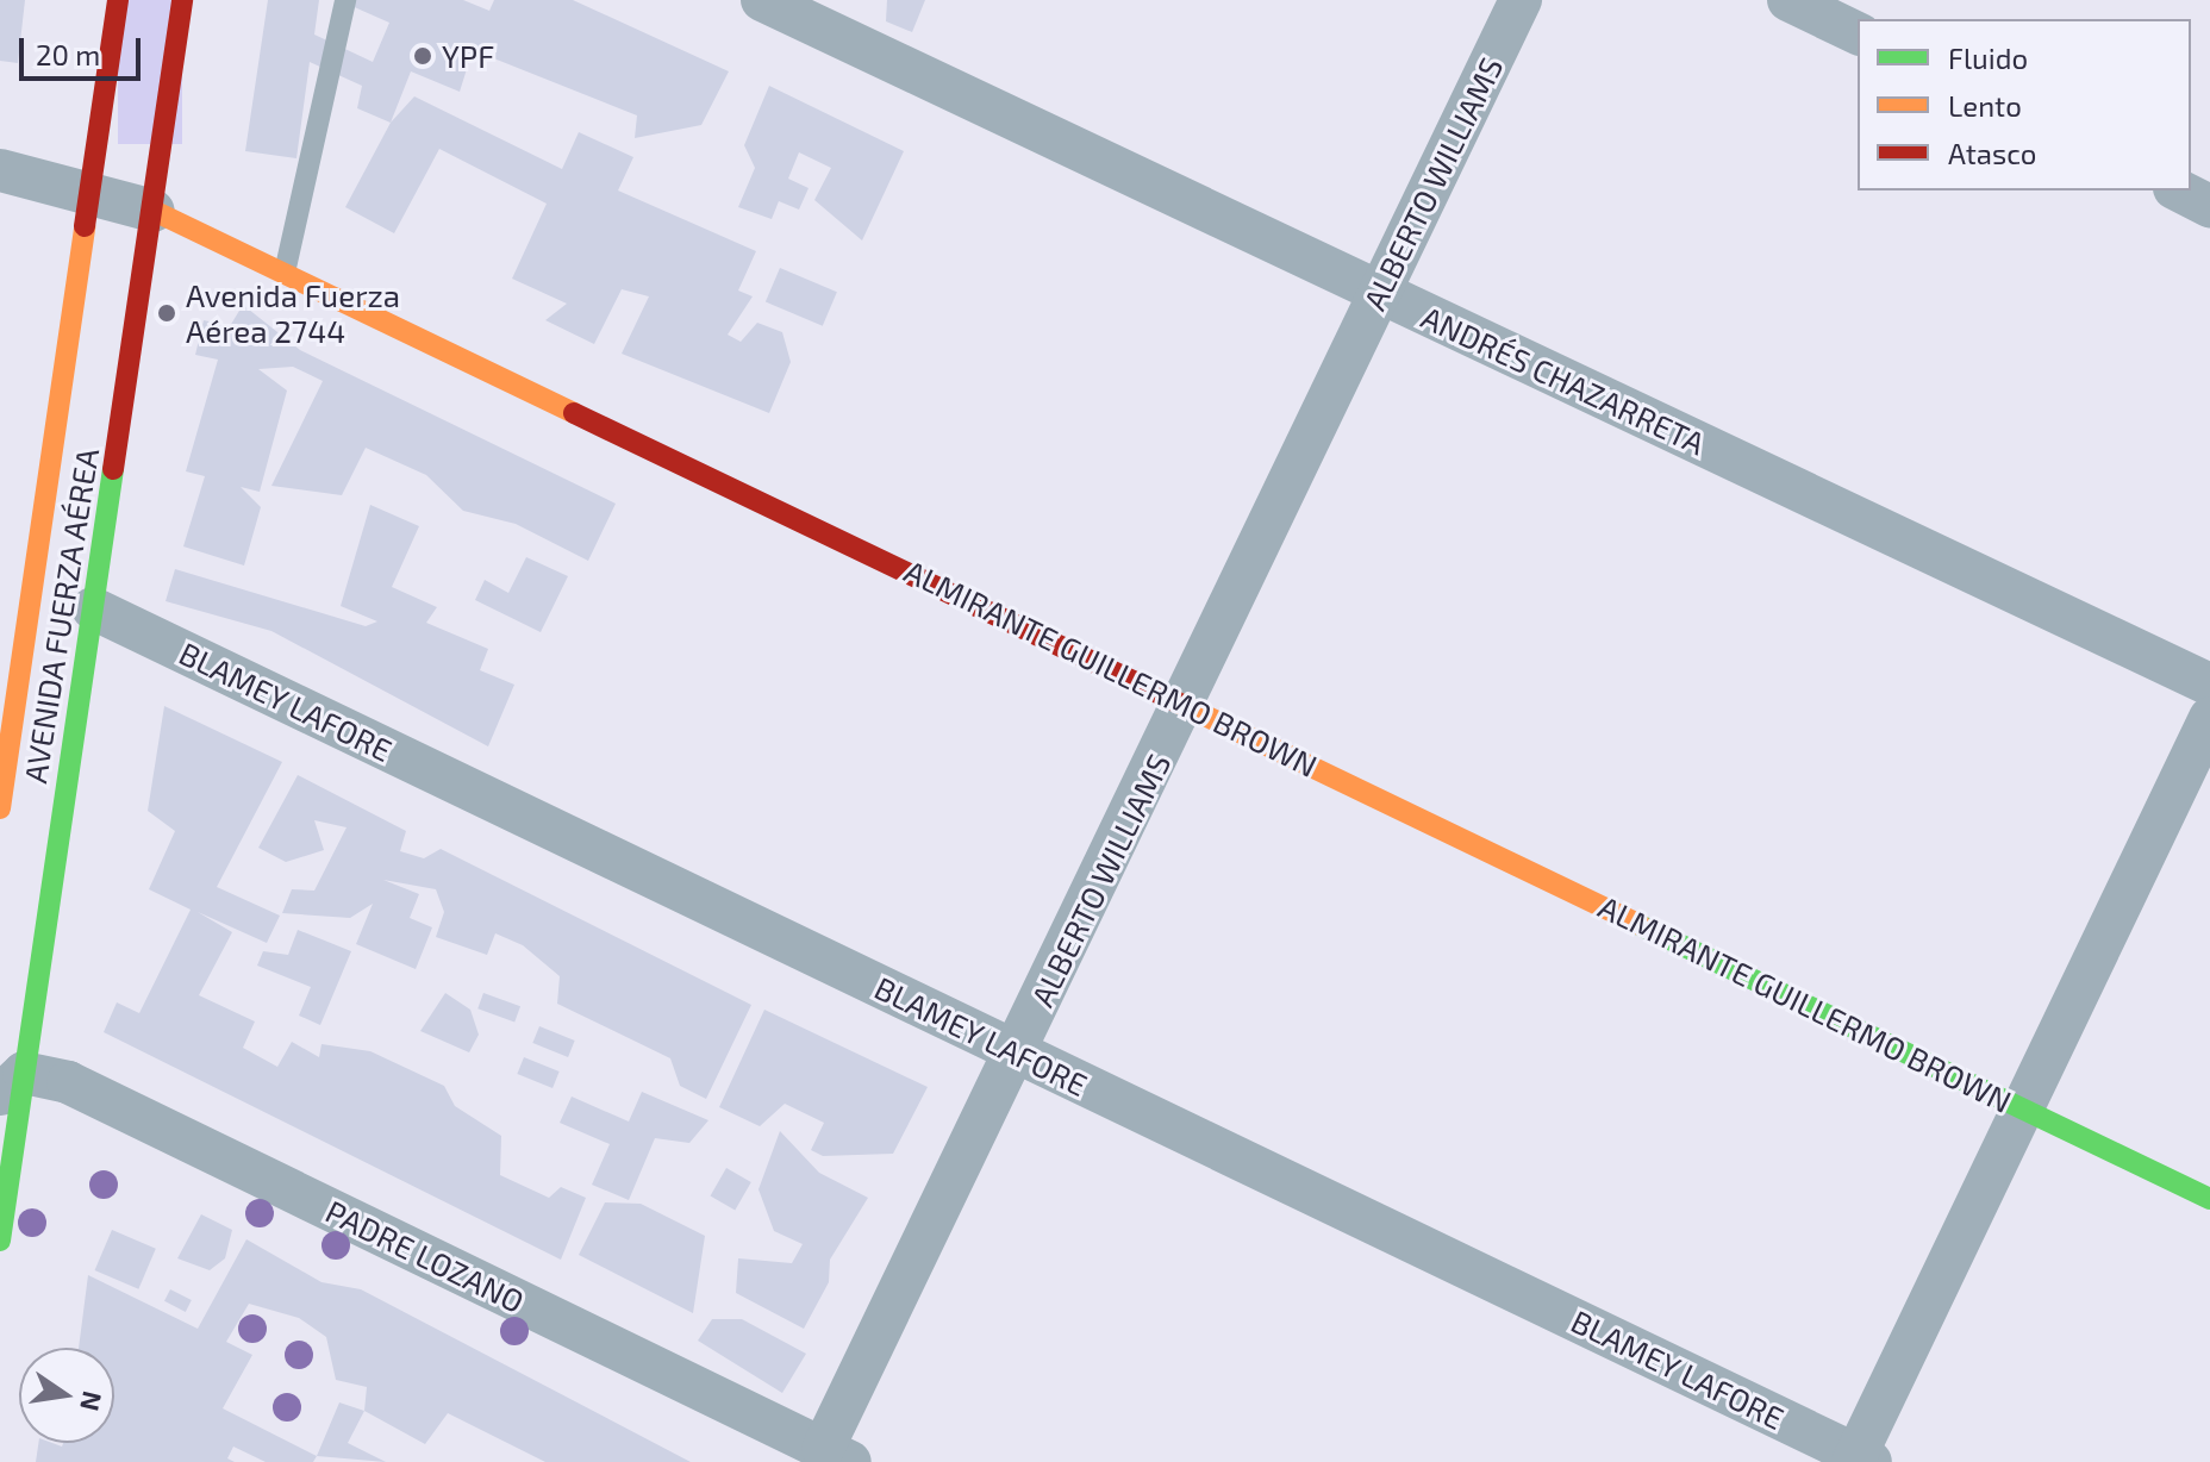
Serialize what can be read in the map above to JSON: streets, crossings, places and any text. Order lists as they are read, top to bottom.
{
  "streets": {
    "street": [
      "ALBERTO WILLIAMS",
      "ANDRÉS CHAZARRETA",
      "AVENIDA FUERZA AÉREA",
      "ALMIRANTE GUILLERMO BROWN",
      "BLAMEY LAFORE",
      "PADRE LOZANO"
    ]
  },
  "crossings": [
    ["ALBERTO WILLIAMS", "ANDRÉS CHAZARRETA"],
    ["ALBERTO WILLIAMS", "ALMIRANTE GUILLERMO BROWN"],
    ["ALBERTO WILLIAMS", "BLAMEY LAFORE"],
    ["ALBERTO WILLIAMS", "PADRE LOZANO"],
    ["AVENIDA FUERZA AÉREA", "ALMIRANTE GUILLERMO BROWN"],
    ["AVENIDA FUERZA AÉREA", "BLAMEY LAFORE"],
    ["AVENIDA FUERZA AÉREA", "PADRE LOZANO"]
  ],
  "places": ["YPF", "Avenida Fuerza Aérea 2744"],
  "legend": ["Fluido", "Lento", "Atasco"],
  "scale_bar": "20 m",
  "north": "right"
}
